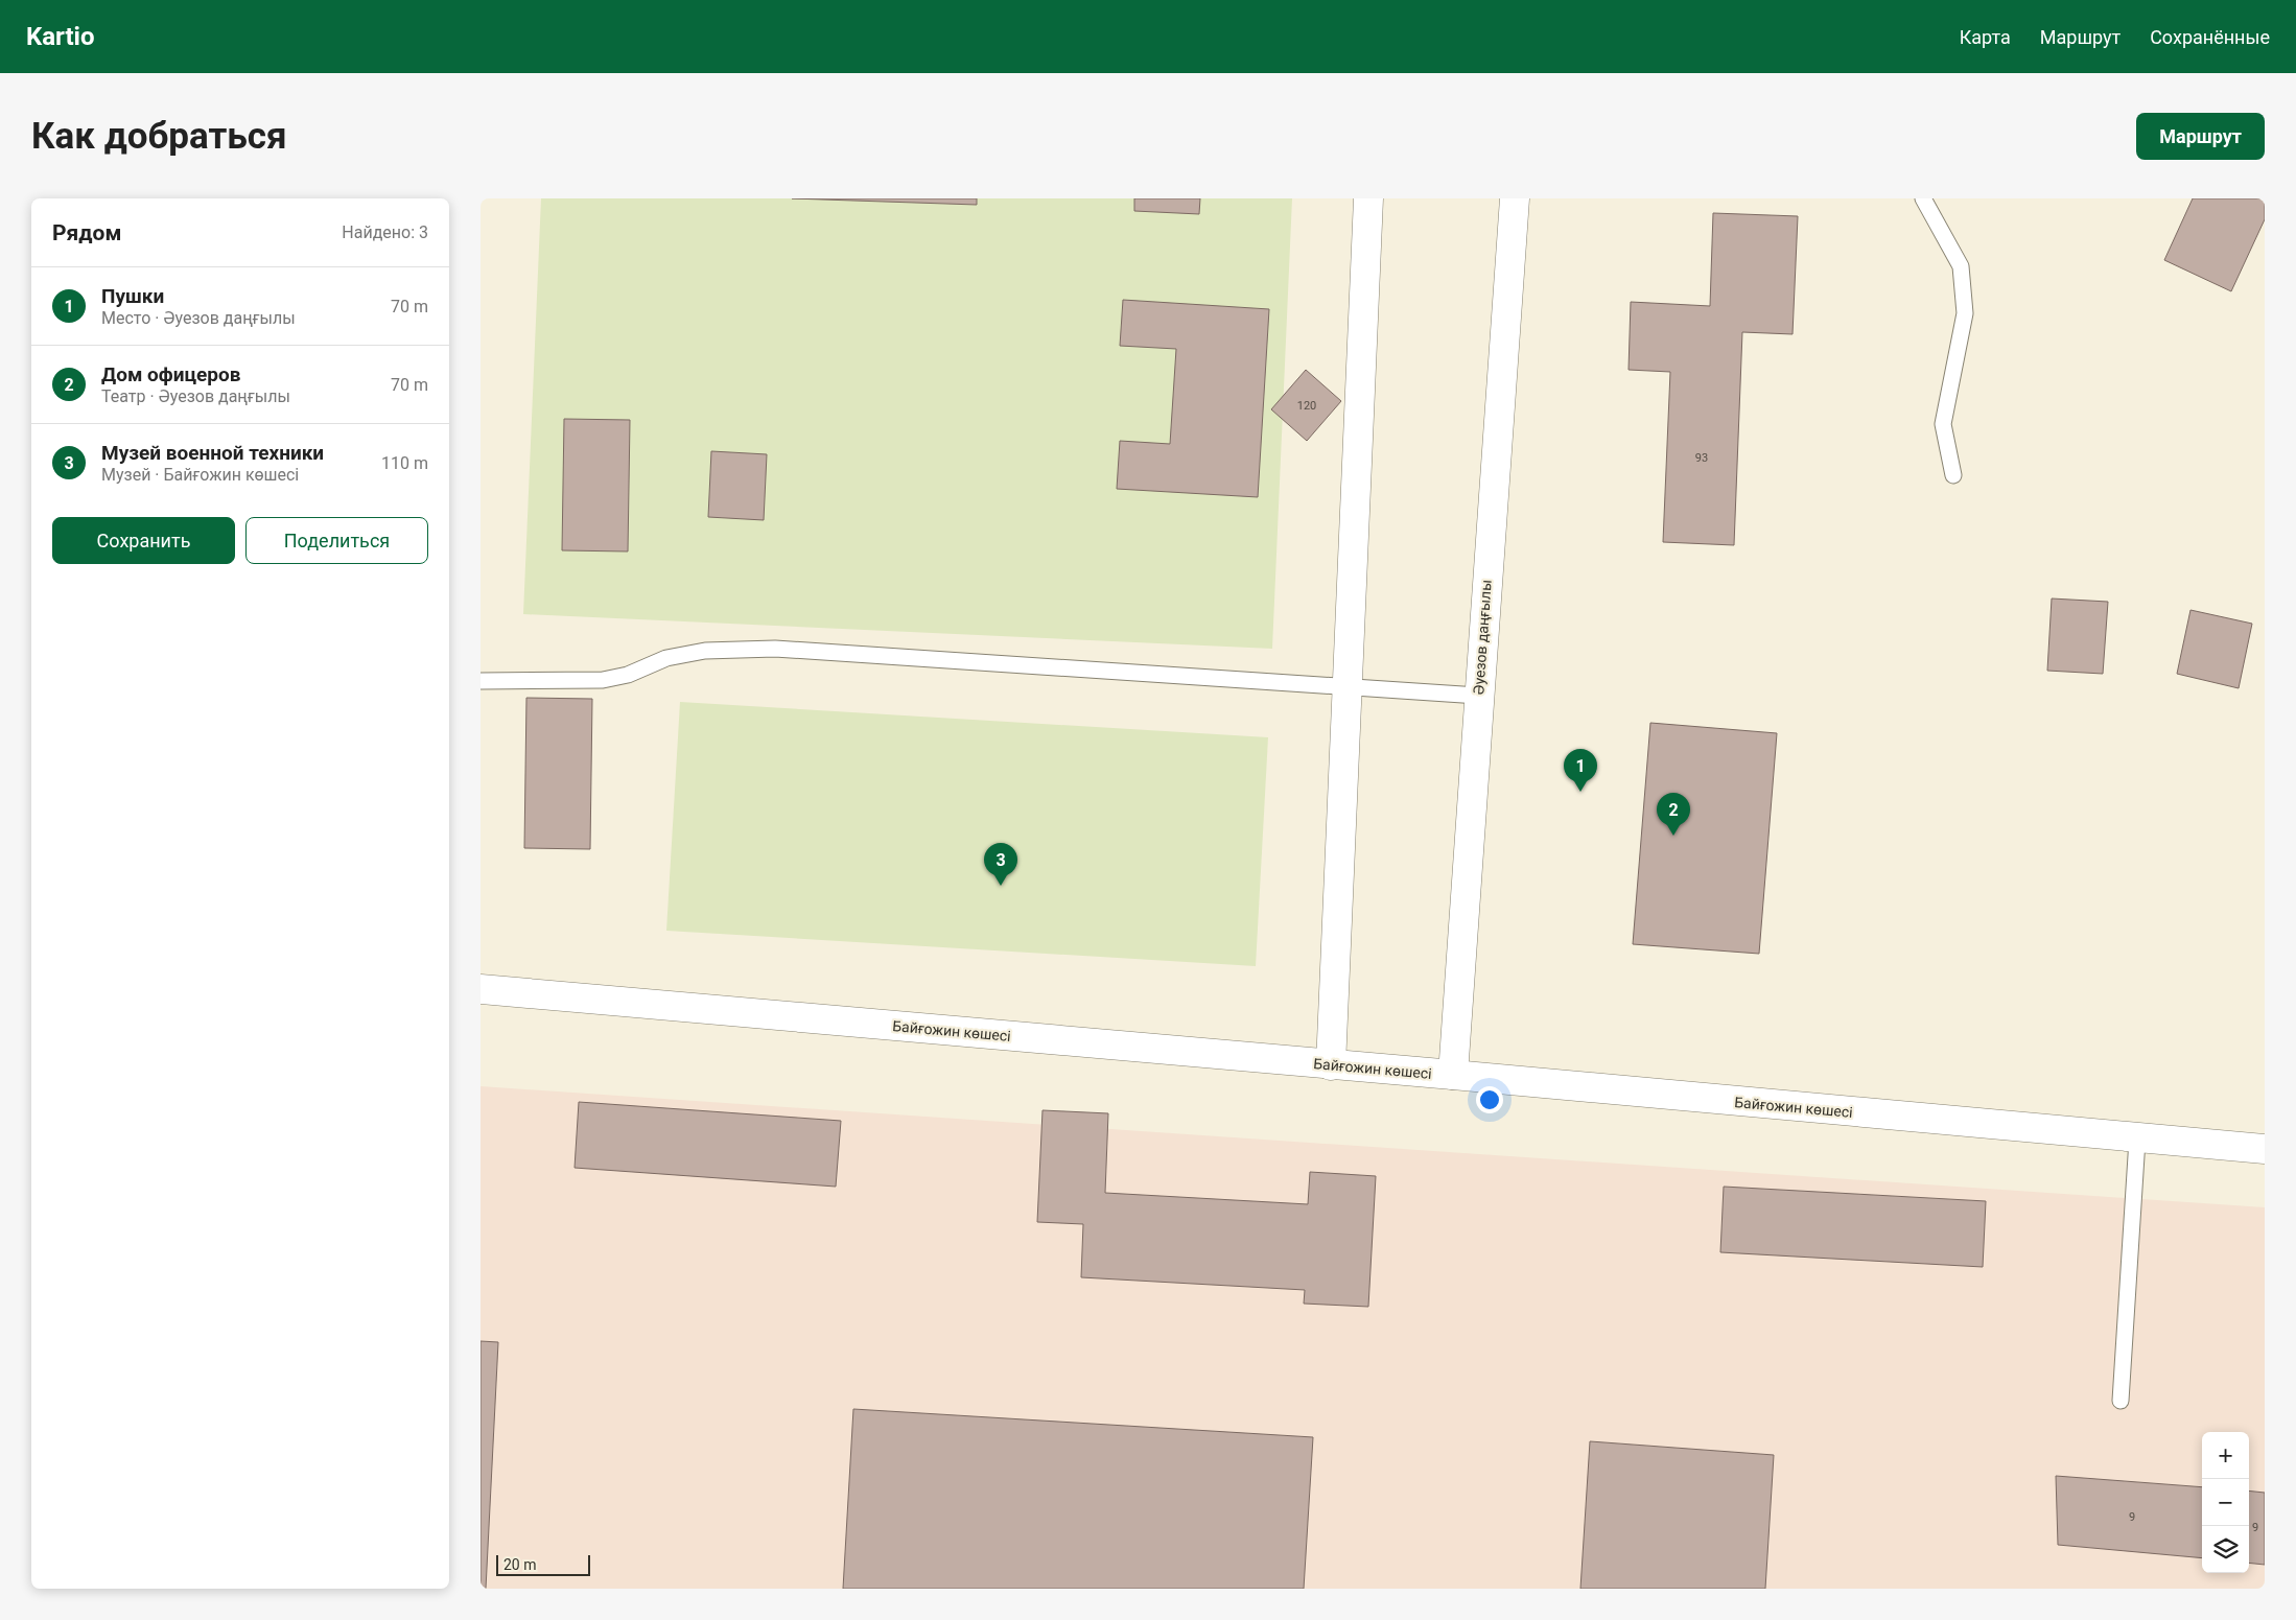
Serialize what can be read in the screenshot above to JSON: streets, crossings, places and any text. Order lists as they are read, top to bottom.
{
  "streets": {
    "main road": ["Әуезов даңғылы", "Байғожин көшесі"]
  },
  "crossings": [
    ["Әуезов даңғылы", "Байғожин көшесі"]
  ],
  "house_numbers": [
    "120",
    "93",
    "9",
    "9"
  ],
  "scale_bar": "20 m",
  "page": {
    "header": "Kartio",
    "nav": ["Карта", "Маршрут", "Сохранённые"],
    "buttons": [
      "Маршрут",
      ["Сохранить", "Поделиться"]
    ],
    "title": "Как добраться",
    "heading": ["Рядом", "Найдено: 3"],
    "list": [
      {
        "mark": "1",
        "name": "Пушки",
        "note": "Место · Әуезов даңғылы",
        "value": "70 m"
      },
      {
        "mark": "2",
        "name": "Дом офицеров",
        "note": "Театр · Әуезов даңғылы",
        "value": "70 m"
      },
      {
        "mark": "3",
        "name": "Музей военной техники",
        "note": "Музей · Байғожин көшесі",
        "value": "110 m"
      }
    ],
    "pins": ["1", "2", "3"],
    "map_buttons": ["+", "−"],
    "scale": "20 m"
  }
}
